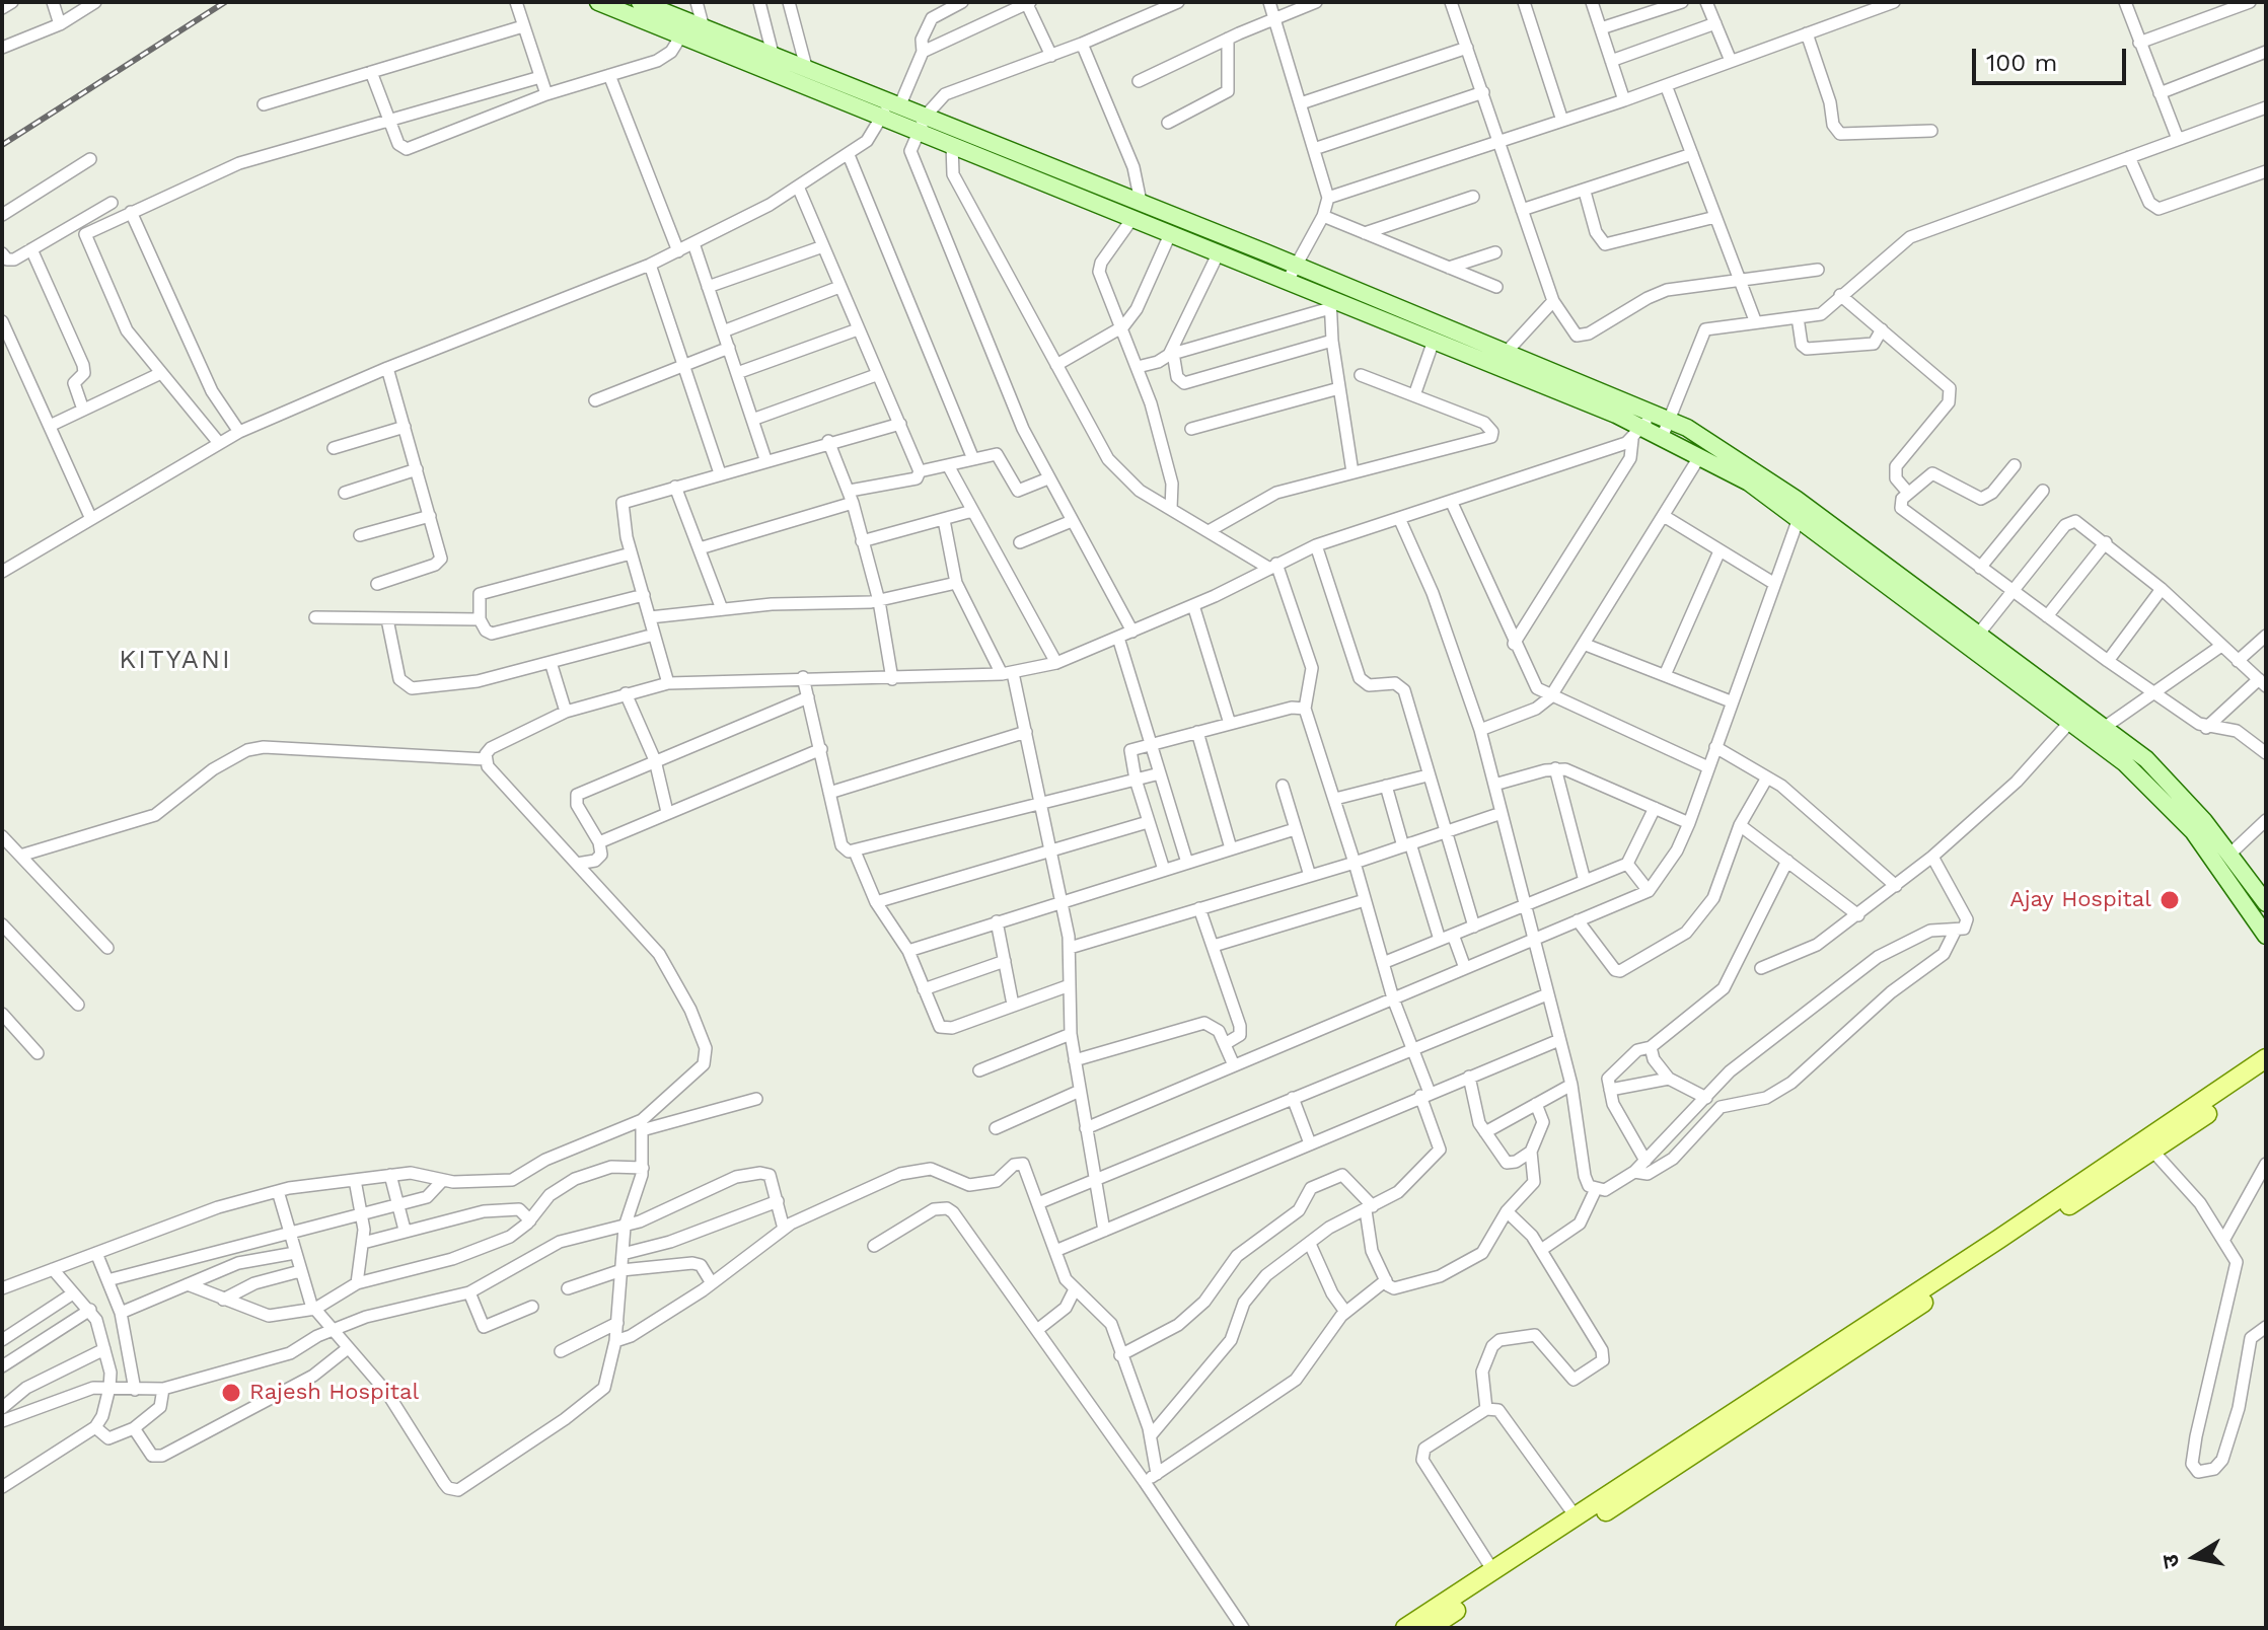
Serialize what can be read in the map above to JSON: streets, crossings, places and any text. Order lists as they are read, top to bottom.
{
  "districts": ["KITYANI"],
  "places": ["Ajay Hospital", "Rajesh Hospital"],
  "scale_bar": "100 m",
  "north": "left"
}
